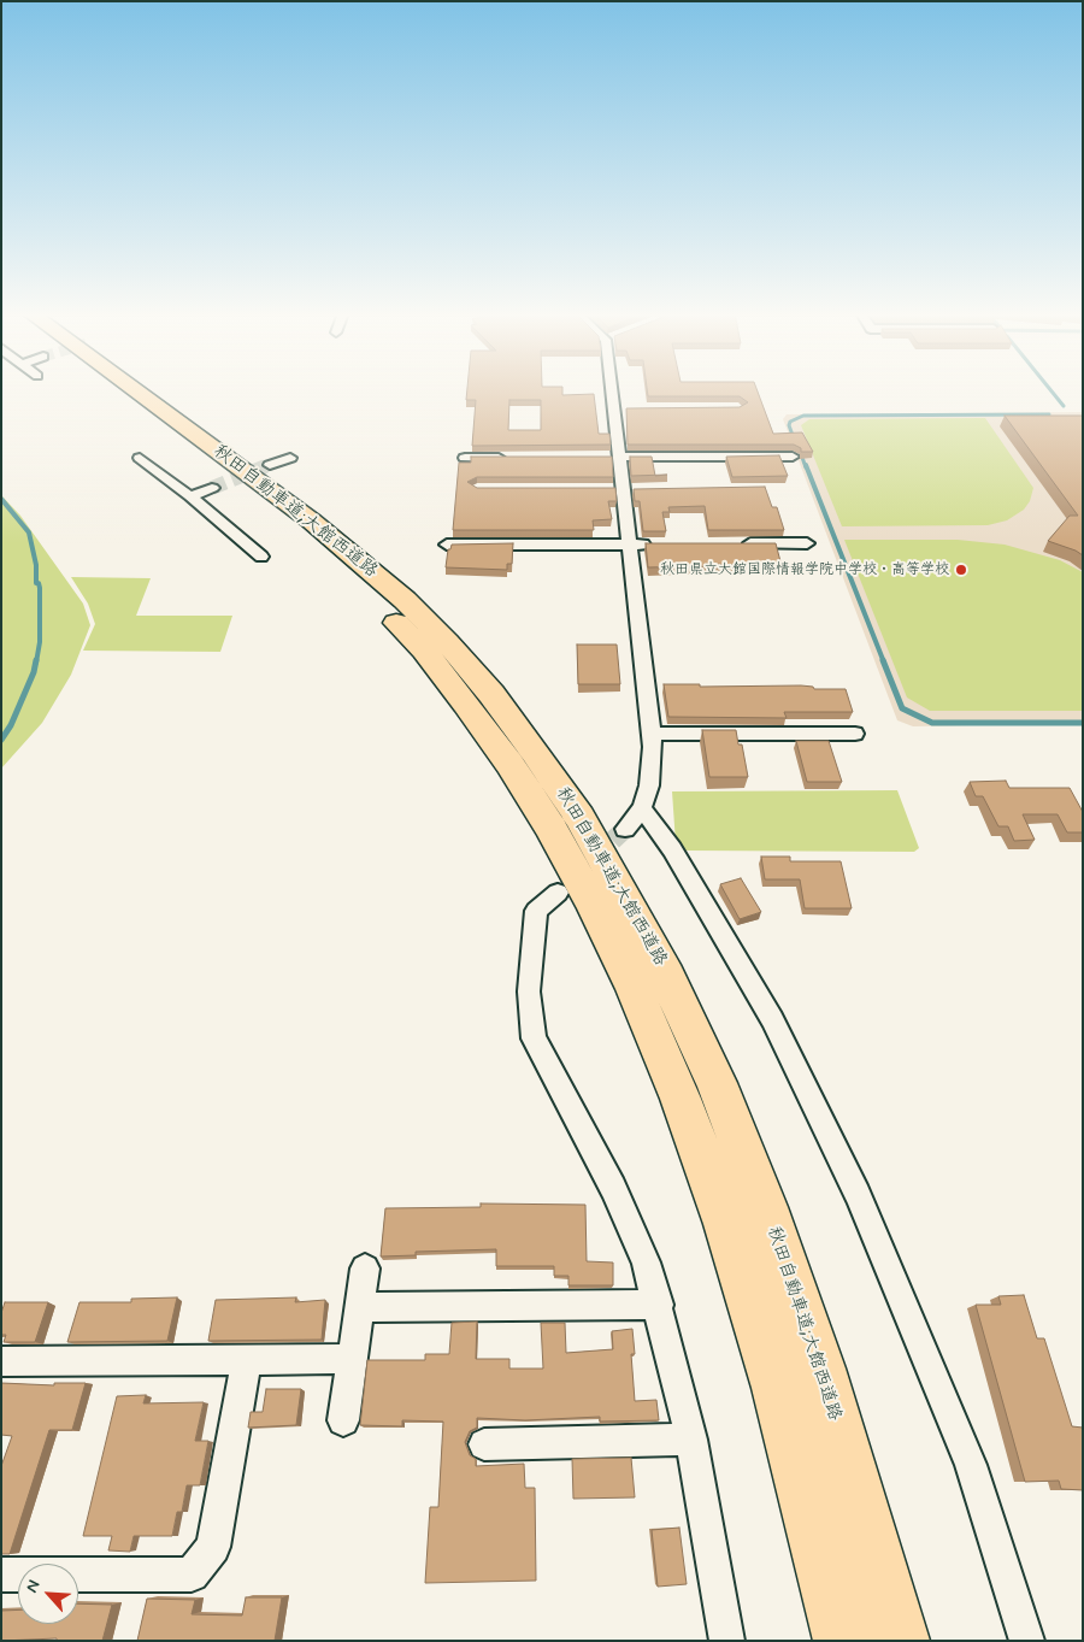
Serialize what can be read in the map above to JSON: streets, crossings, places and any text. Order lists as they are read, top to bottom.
{
  "streets": {
    "highway": ["秋田自動車道;大館西道路"]
  },
  "places": ["秋田県立大館国際情報学院中学校・高等学校"],
  "north": "top left"
}
